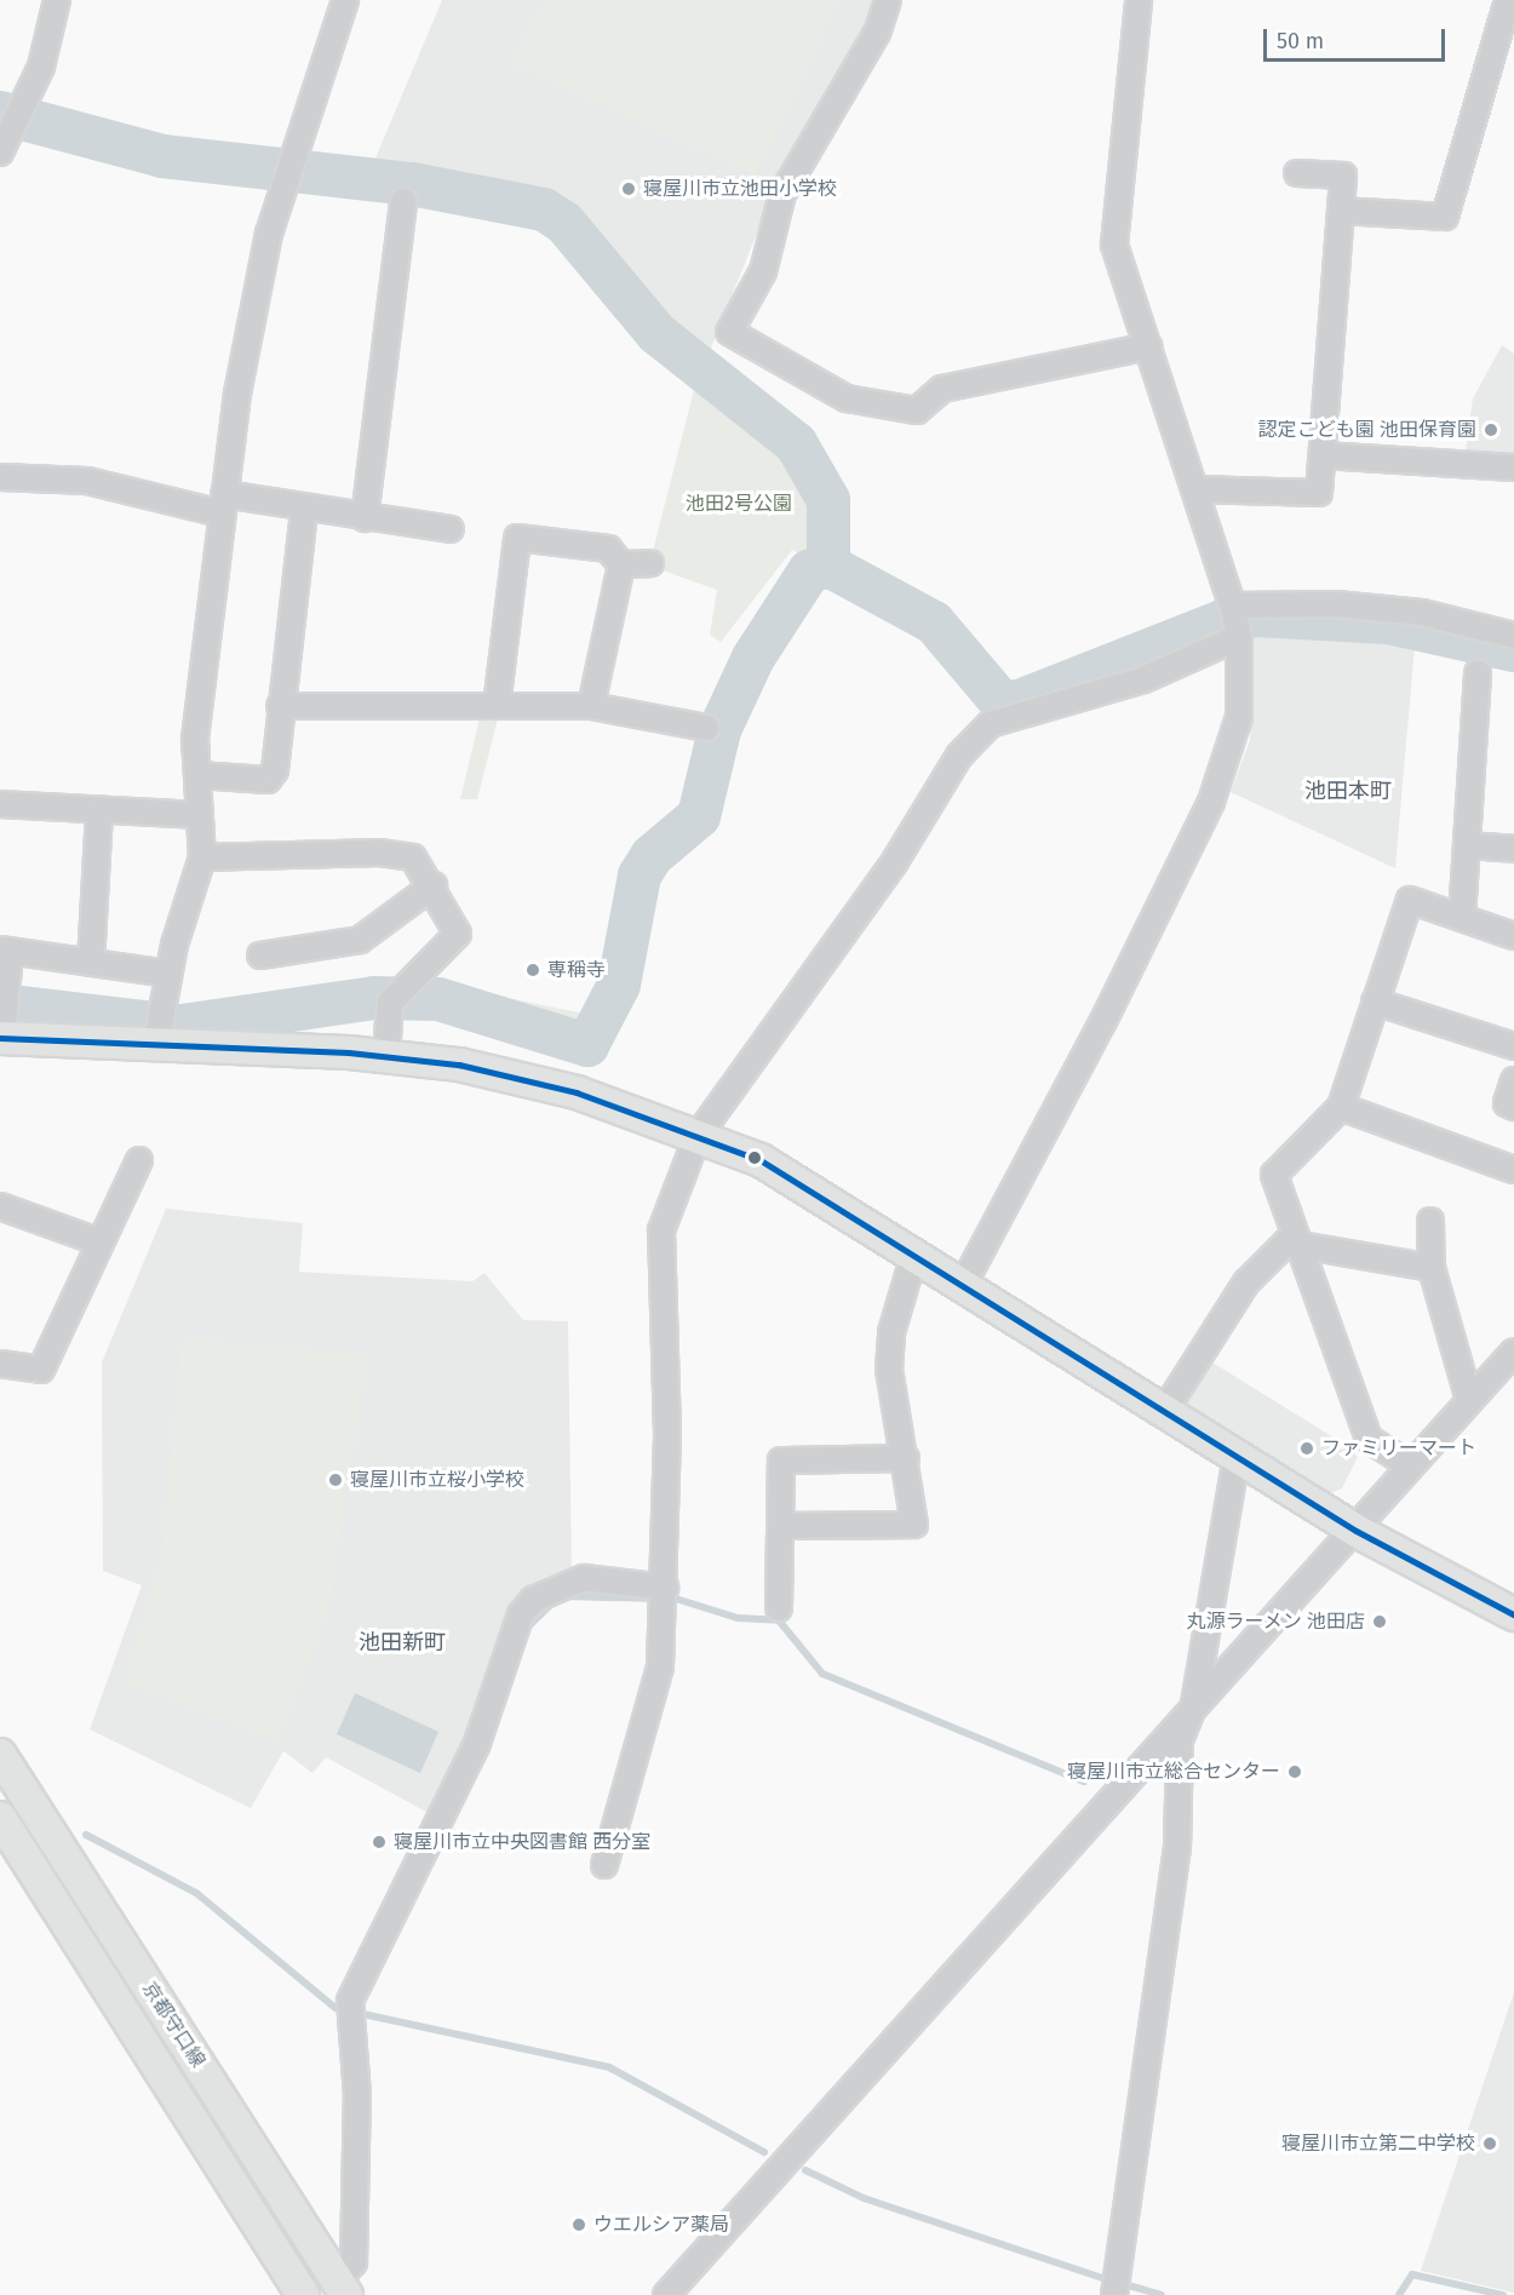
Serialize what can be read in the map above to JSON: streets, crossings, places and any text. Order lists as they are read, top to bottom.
{
  "streets": {
    "main road": ["京都守口線"]
  },
  "districts": ["池田本町", "池田新町"],
  "parks": ["池田2号公園"],
  "places": [
    "寝屋川市立池田小学校",
    "認定こども園 池田保育園",
    "専稱寺",
    "ファミリーマート",
    "寝屋川市立桜小学校",
    "丸源ラーメン 池田店",
    "寝屋川市立総合センター",
    "寝屋川市立中央図書館 西分室",
    "寝屋川市立第二中学校",
    "ウエルシア薬局"
  ],
  "scale_bar": "50 m"
}
